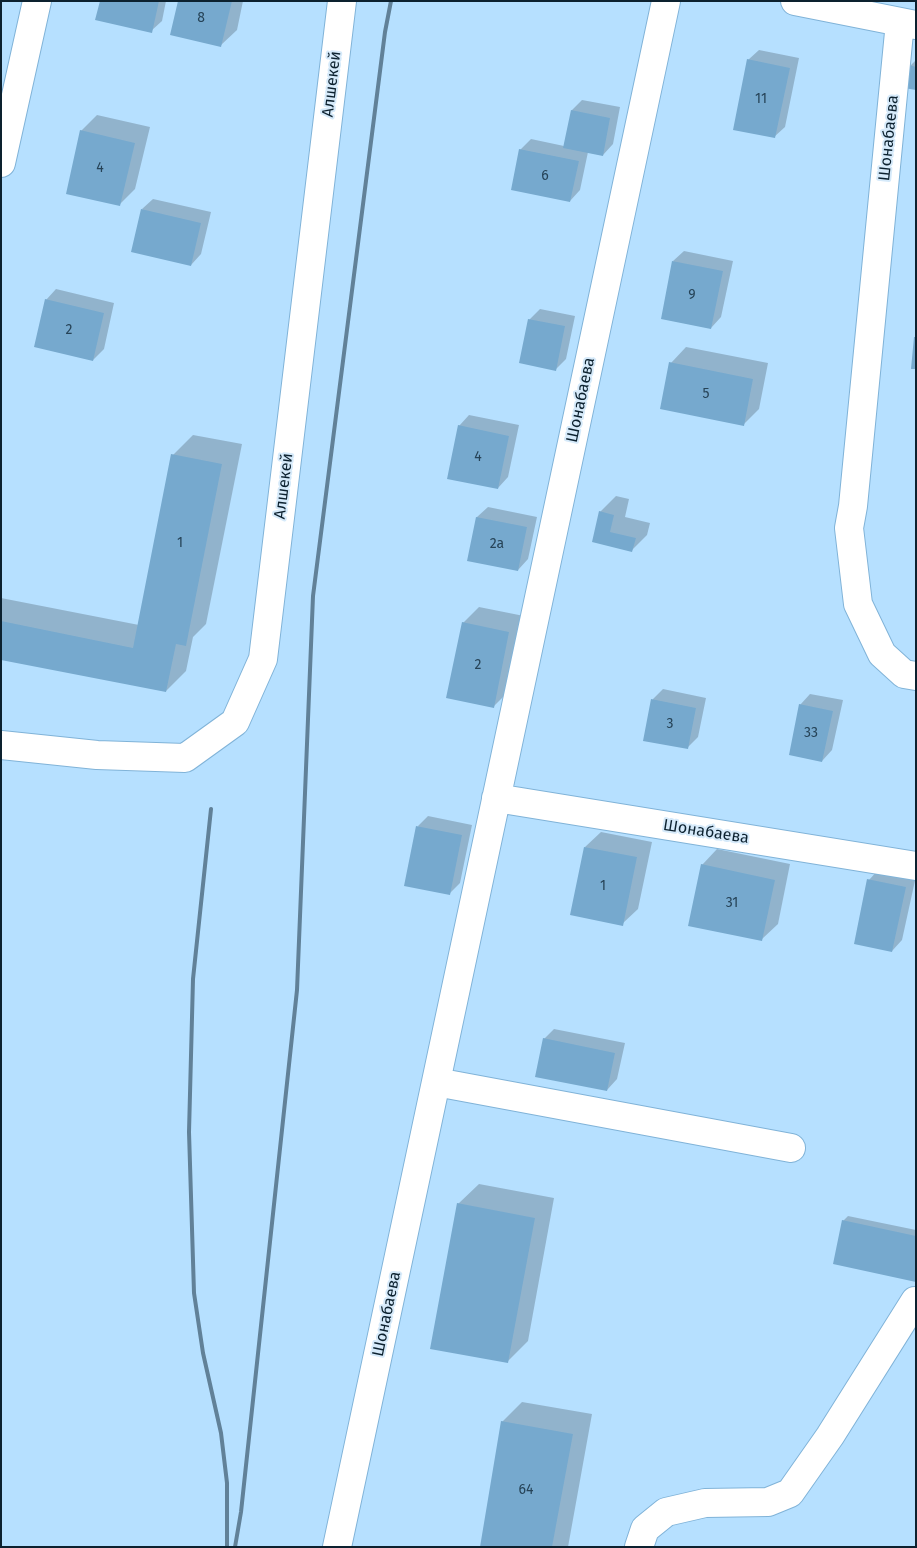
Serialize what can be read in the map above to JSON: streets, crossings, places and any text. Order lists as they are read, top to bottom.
{
  "streets": {
    "street": ["Алшекей", "Шонабаева"]
  },
  "house_numbers": [
    "8",
    "11",
    "4",
    "6",
    "9",
    "2",
    "5",
    "4",
    "1",
    "2а",
    "2",
    "3",
    "33",
    "1",
    "31",
    "64"
  ]
}
